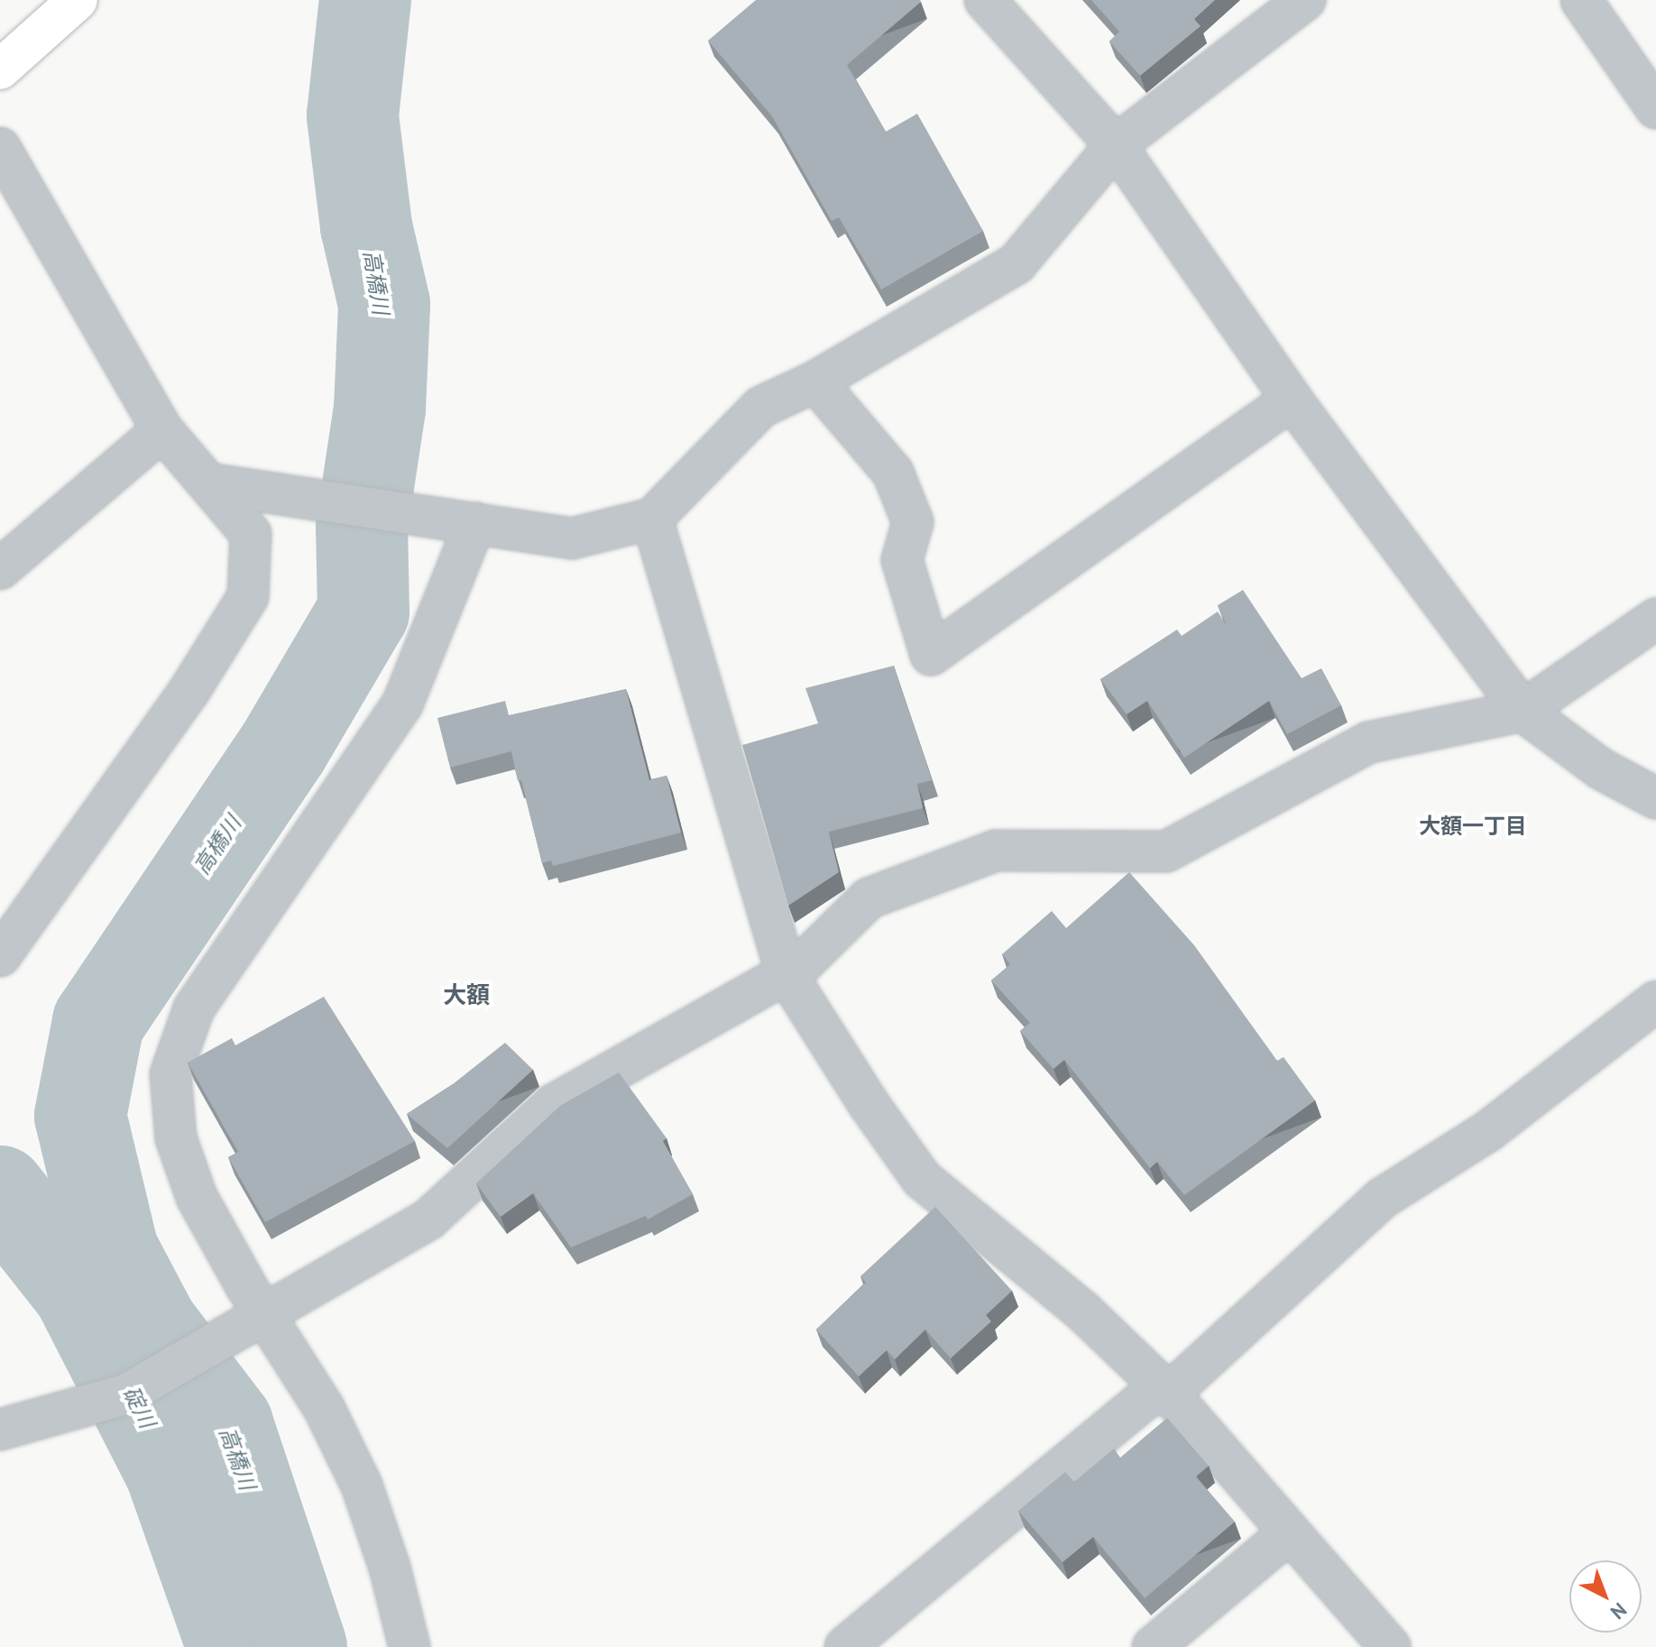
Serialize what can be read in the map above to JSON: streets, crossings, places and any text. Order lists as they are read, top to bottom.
{
  "districts": ["大額一丁目", "大額"],
  "water": ["高橋川", "碇川"],
  "north": "bottom right"
}
